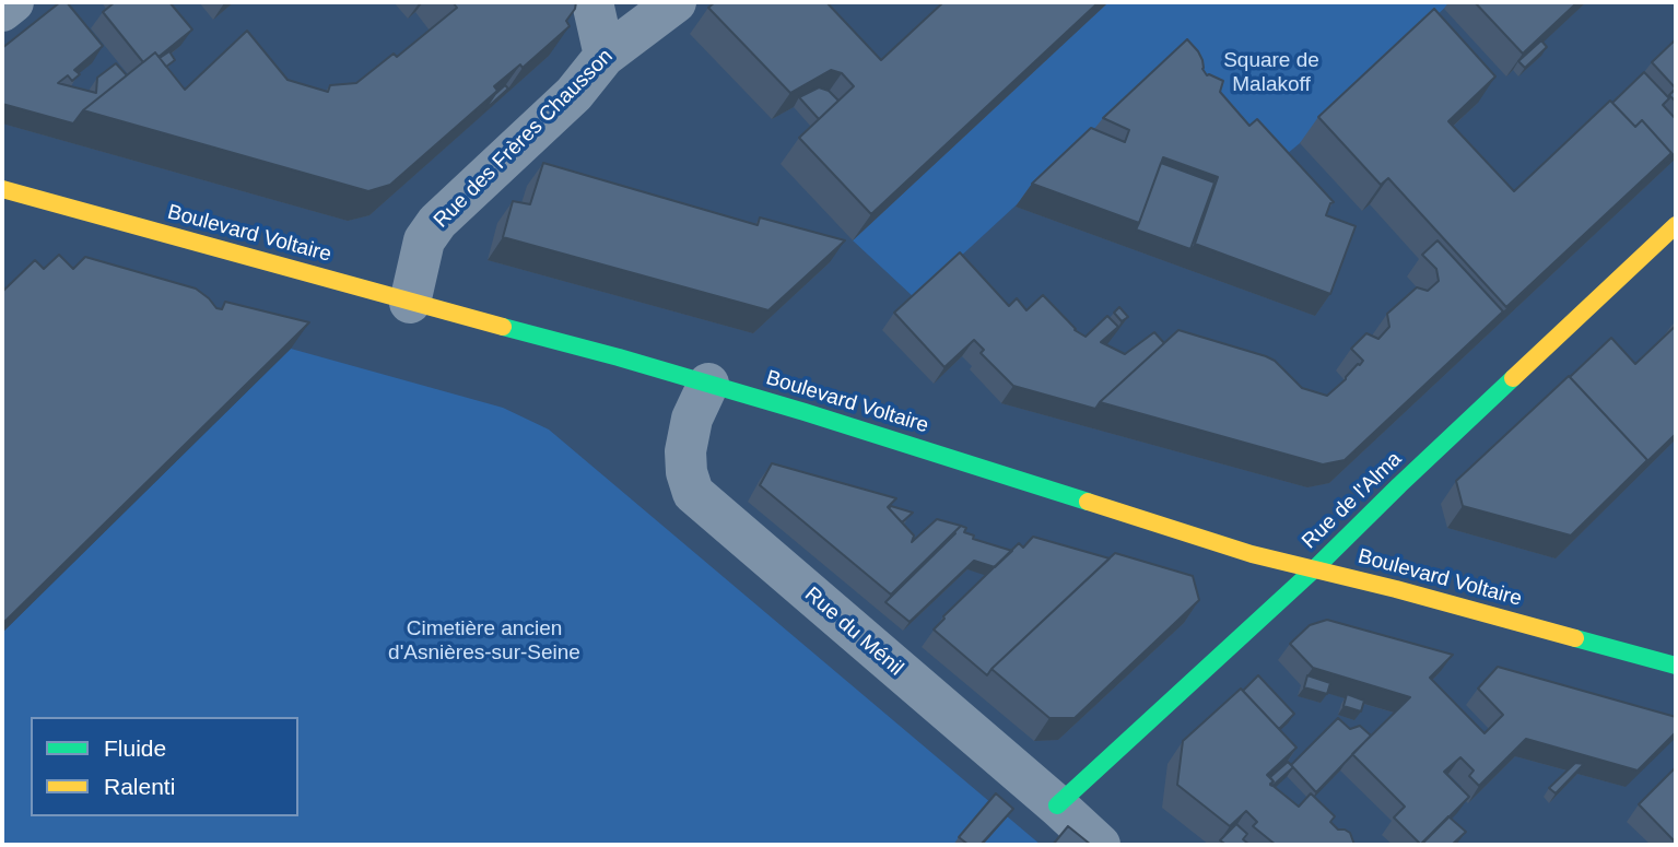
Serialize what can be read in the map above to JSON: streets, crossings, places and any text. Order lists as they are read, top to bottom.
{
  "streets": {
    "main road": ["Boulevard Voltaire", "Rue de l'Alma"],
    "street": ["Rue des Frères Chausson", "Rue du Ménil"]
  },
  "crossings": [
    ["Rue des Frères Chausson", "Boulevard Voltaire"],
    ["Boulevard Voltaire", "Rue de l'Alma"],
    ["Boulevard Voltaire", "Rue du Ménil"],
    ["Rue de l'Alma", "Rue du Ménil"]
  ],
  "parks": ["Square de Malakoff", "Cimetière ancien d'Asnières-sur-Seine"],
  "legend": ["Fluide", "Ralenti"]
}
